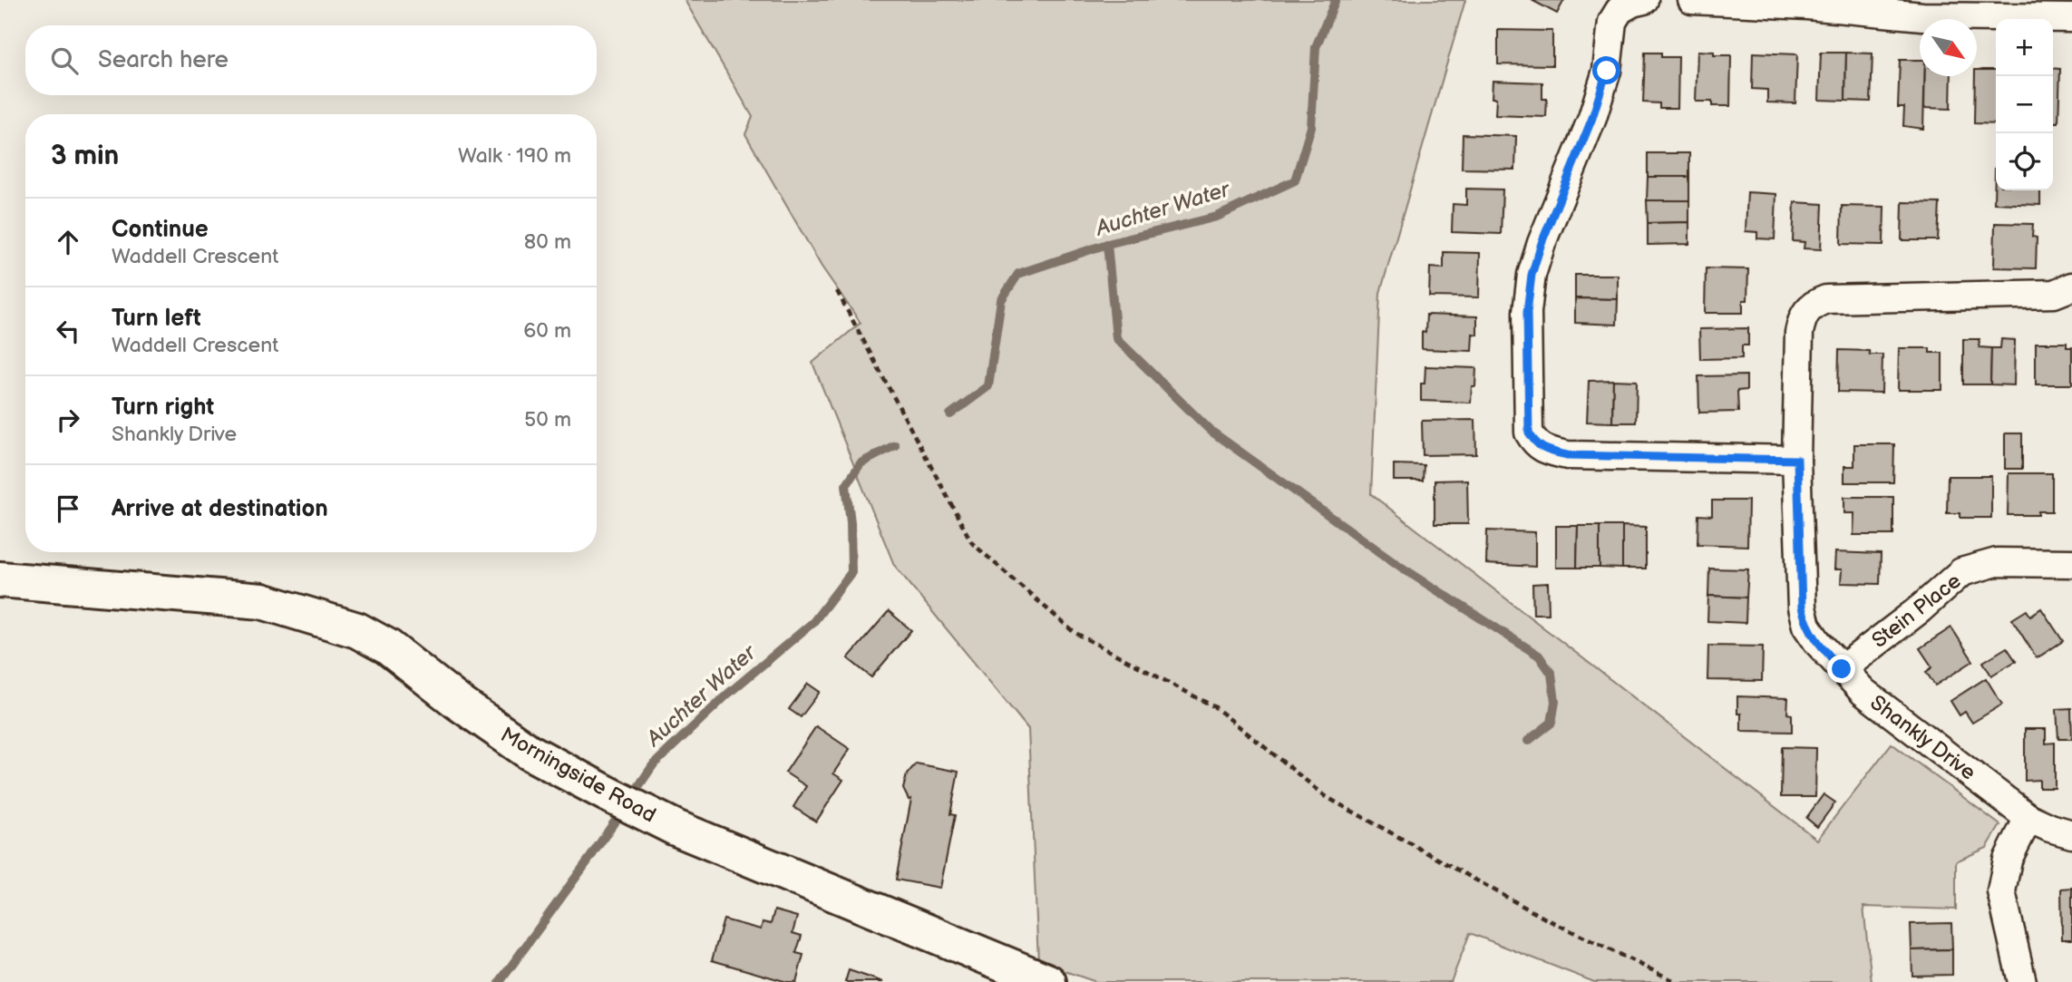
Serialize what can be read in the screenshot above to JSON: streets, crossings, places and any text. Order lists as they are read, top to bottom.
{
  "streets": {
    "street": ["Stein Place", "Shankly Drive", "Morningside Road"]
  },
  "crossings": [
    ["Stein Place", "Shankly Drive"]
  ],
  "water": ["Auchter Water"],
  "north": "bottom right",
  "page": {
    "map_buttons": ["+", "−"],
    "search": "Search here",
    "heading": ["3 min", "Walk · 190 m"],
    "list": [
      ["Continue", "Waddell Crescent", "80 m"],
      ["Turn left", "Waddell Crescent", "60 m"],
      ["Turn right", "Shankly Drive", "50 m"],
      "Arrive at destination"
    ]
  }
}
